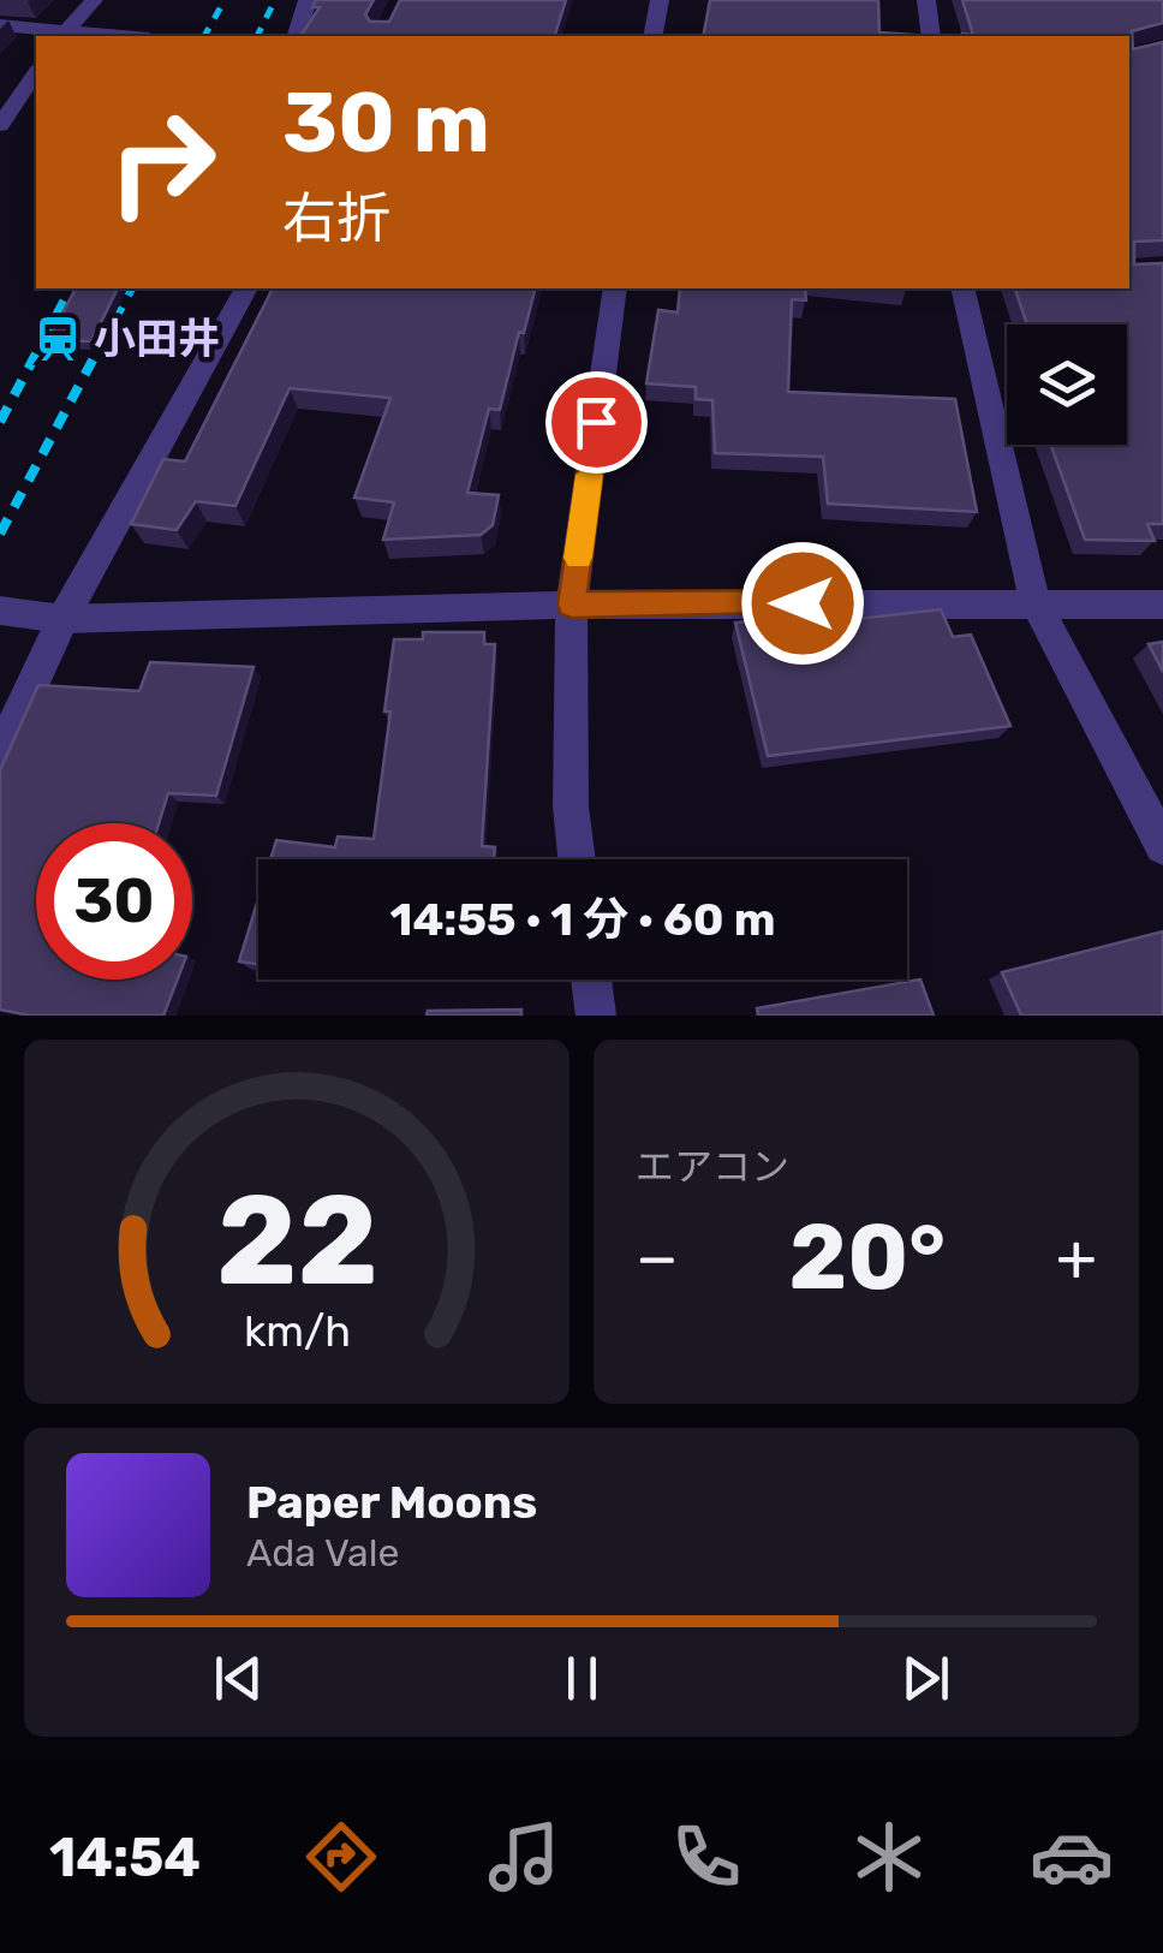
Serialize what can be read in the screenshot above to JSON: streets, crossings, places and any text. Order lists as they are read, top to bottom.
{
  "places": {
    "station": ["小田井"]
  },
  "page": {
    "turn": ["30 m", "右折"],
    "limit": "30",
    "trip": "14:55 · 1 分 · 60 m",
    "tile": "エアコン",
    "heat": ["−", "20°", "+"],
    "song": ["Paper Moons", "Ada Vale"],
    "tabs": "14:54",
    "gauge": ["22", "km/h"]
  }
}
